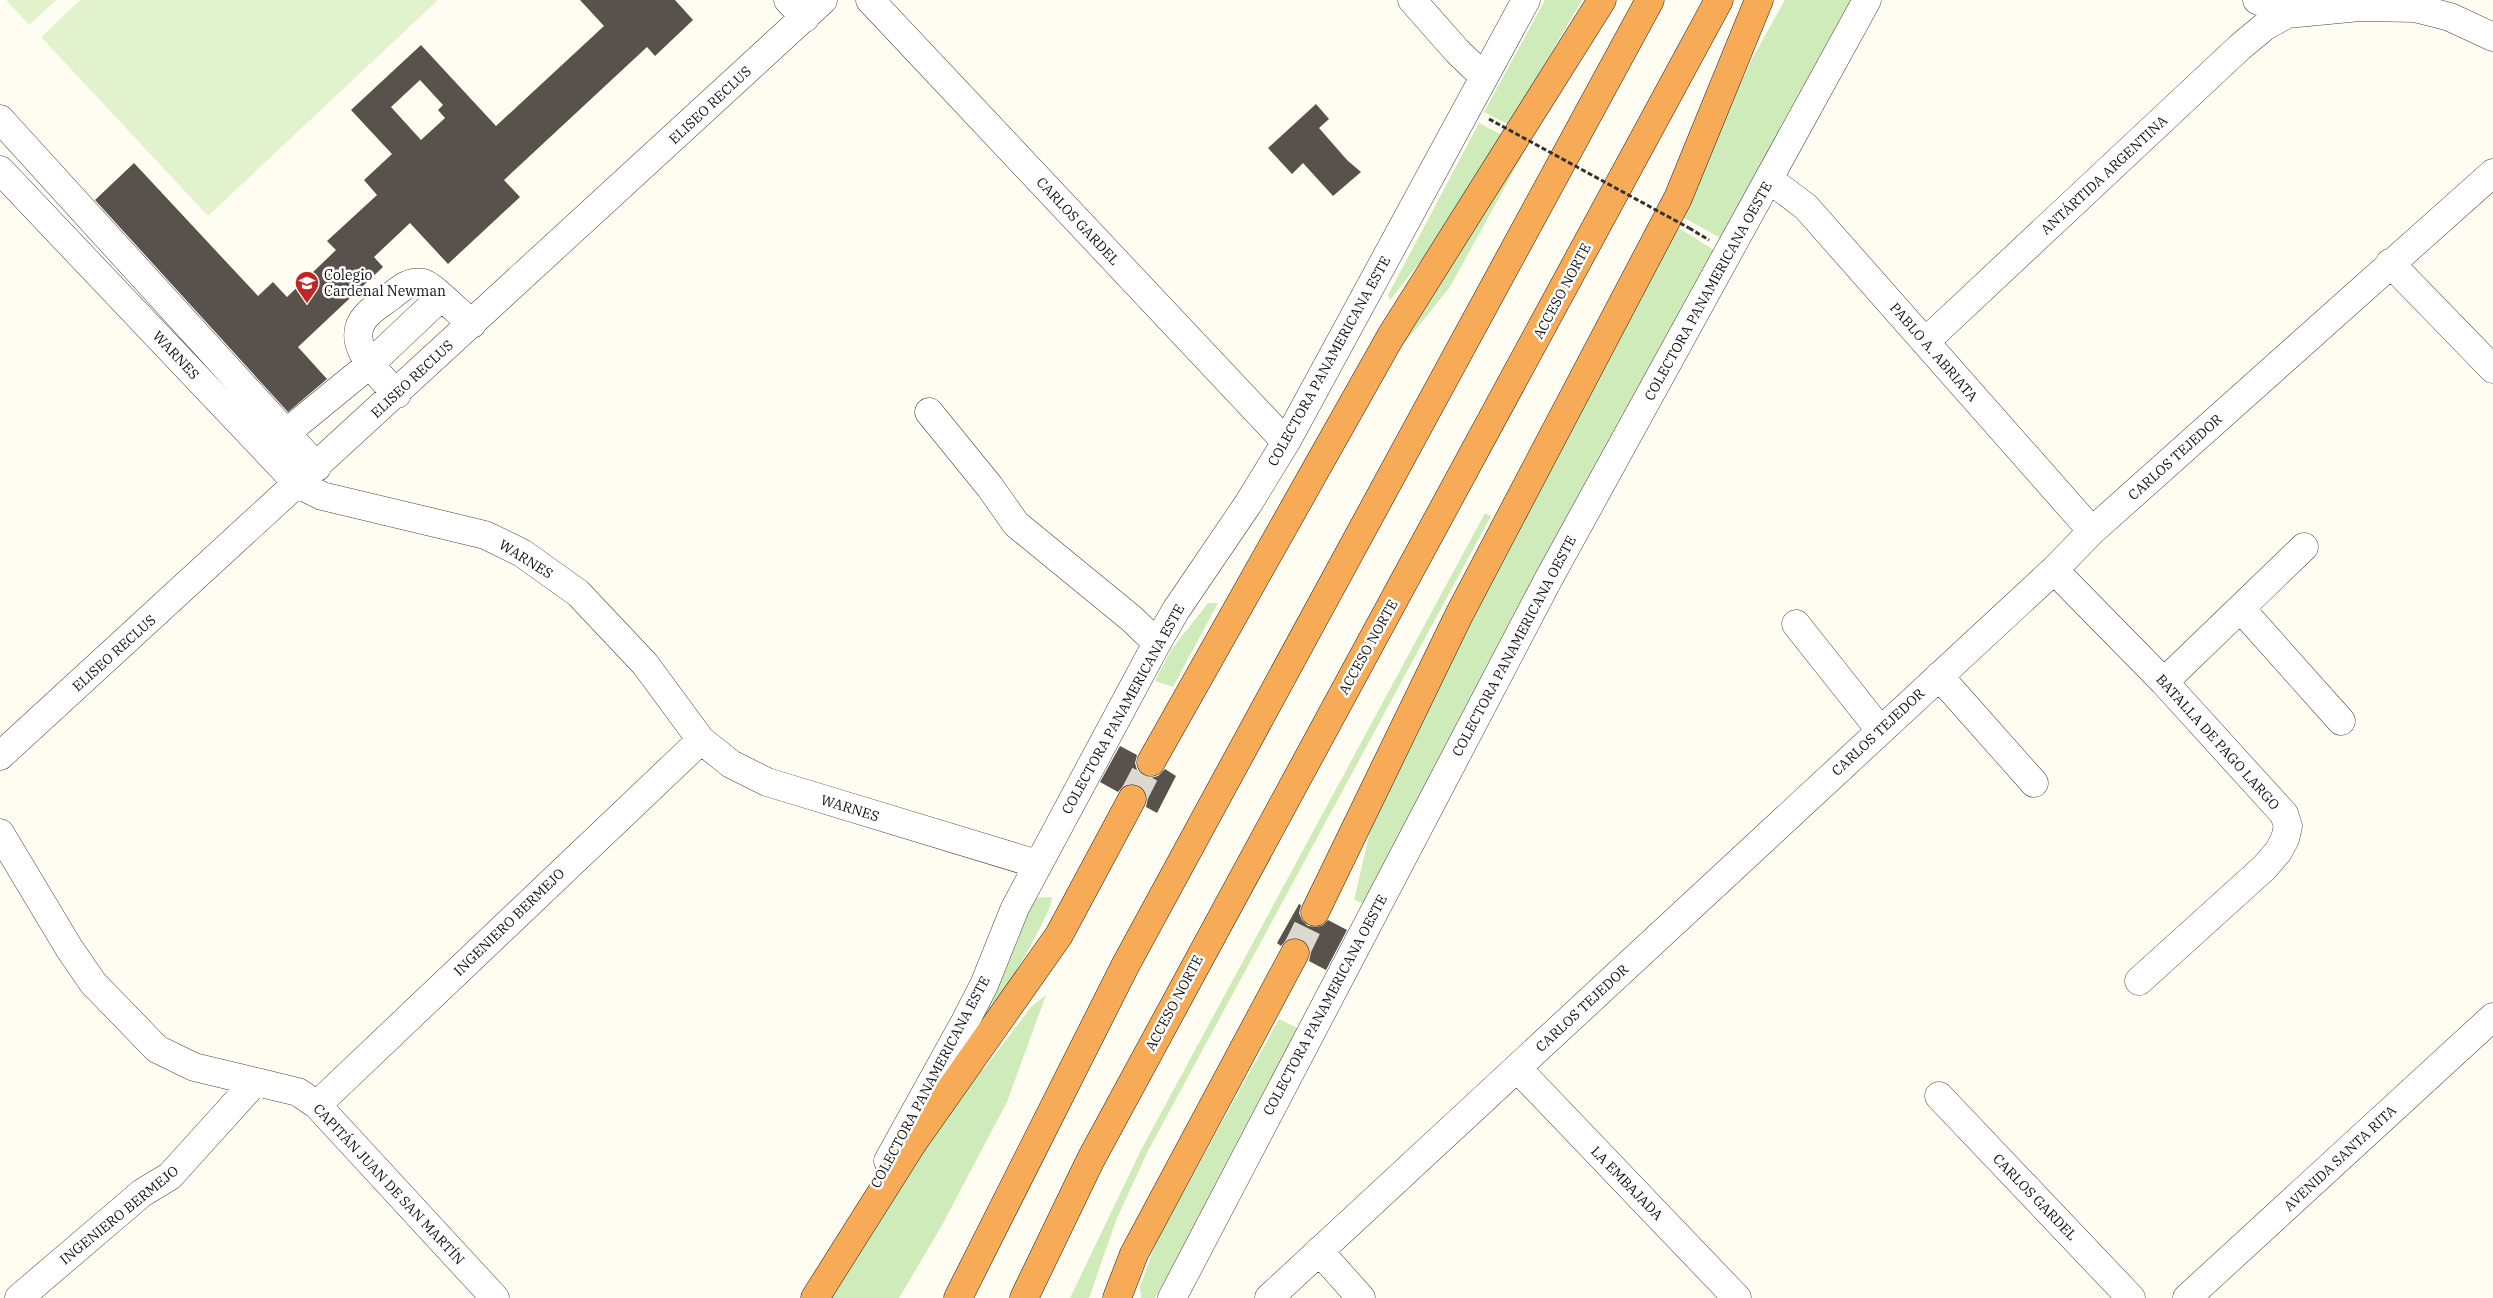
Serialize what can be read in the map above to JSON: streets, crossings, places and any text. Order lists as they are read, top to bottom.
{
  "streets": {
    "highway": ["ACCESO NORTE"],
    "street": [
      "ELISEO RECLUS",
      "ANTÁRTIDA ARGENTINA",
      "CARLOS GARDEL",
      "COLECTORA PANAMERICANA OESTE",
      "PABLO A. ABRIATA",
      "WARNES",
      "COLECTORA PANAMERICANA ESTE",
      "CARLOS TEJEDOR",
      "BATALLA DE PAGO LARGO",
      "INGENIERO BERMEJO",
      "AVENIDA SANTA RITA",
      "LA EMBAJADA",
      "CAPITÁN JUAN DE SAN MARTÍN"
    ]
  },
  "crossings": [
    ["ELISEO RECLUS", "WARNES"],
    ["ANTÁRTIDA ARGENTINA", "PABLO A. ABRIATA"],
    ["CARLOS GARDEL", "COLECTORA PANAMERICANA ESTE"],
    ["COLECTORA PANAMERICANA OESTE", "PABLO A. ABRIATA"],
    ["PABLO A. ABRIATA", "CARLOS TEJEDOR"],
    ["WARNES", "COLECTORA PANAMERICANA ESTE"],
    ["WARNES", "INGENIERO BERMEJO"],
    ["CARLOS TEJEDOR", "BATALLA DE PAGO LARGO"],
    ["CARLOS TEJEDOR", "LA EMBAJADA"],
    ["INGENIERO BERMEJO", "CAPITÁN JUAN DE SAN MARTÍN"]
  ],
  "places": {
    "school or university": ["Colegio Cardenal Newman"]
  }
}
